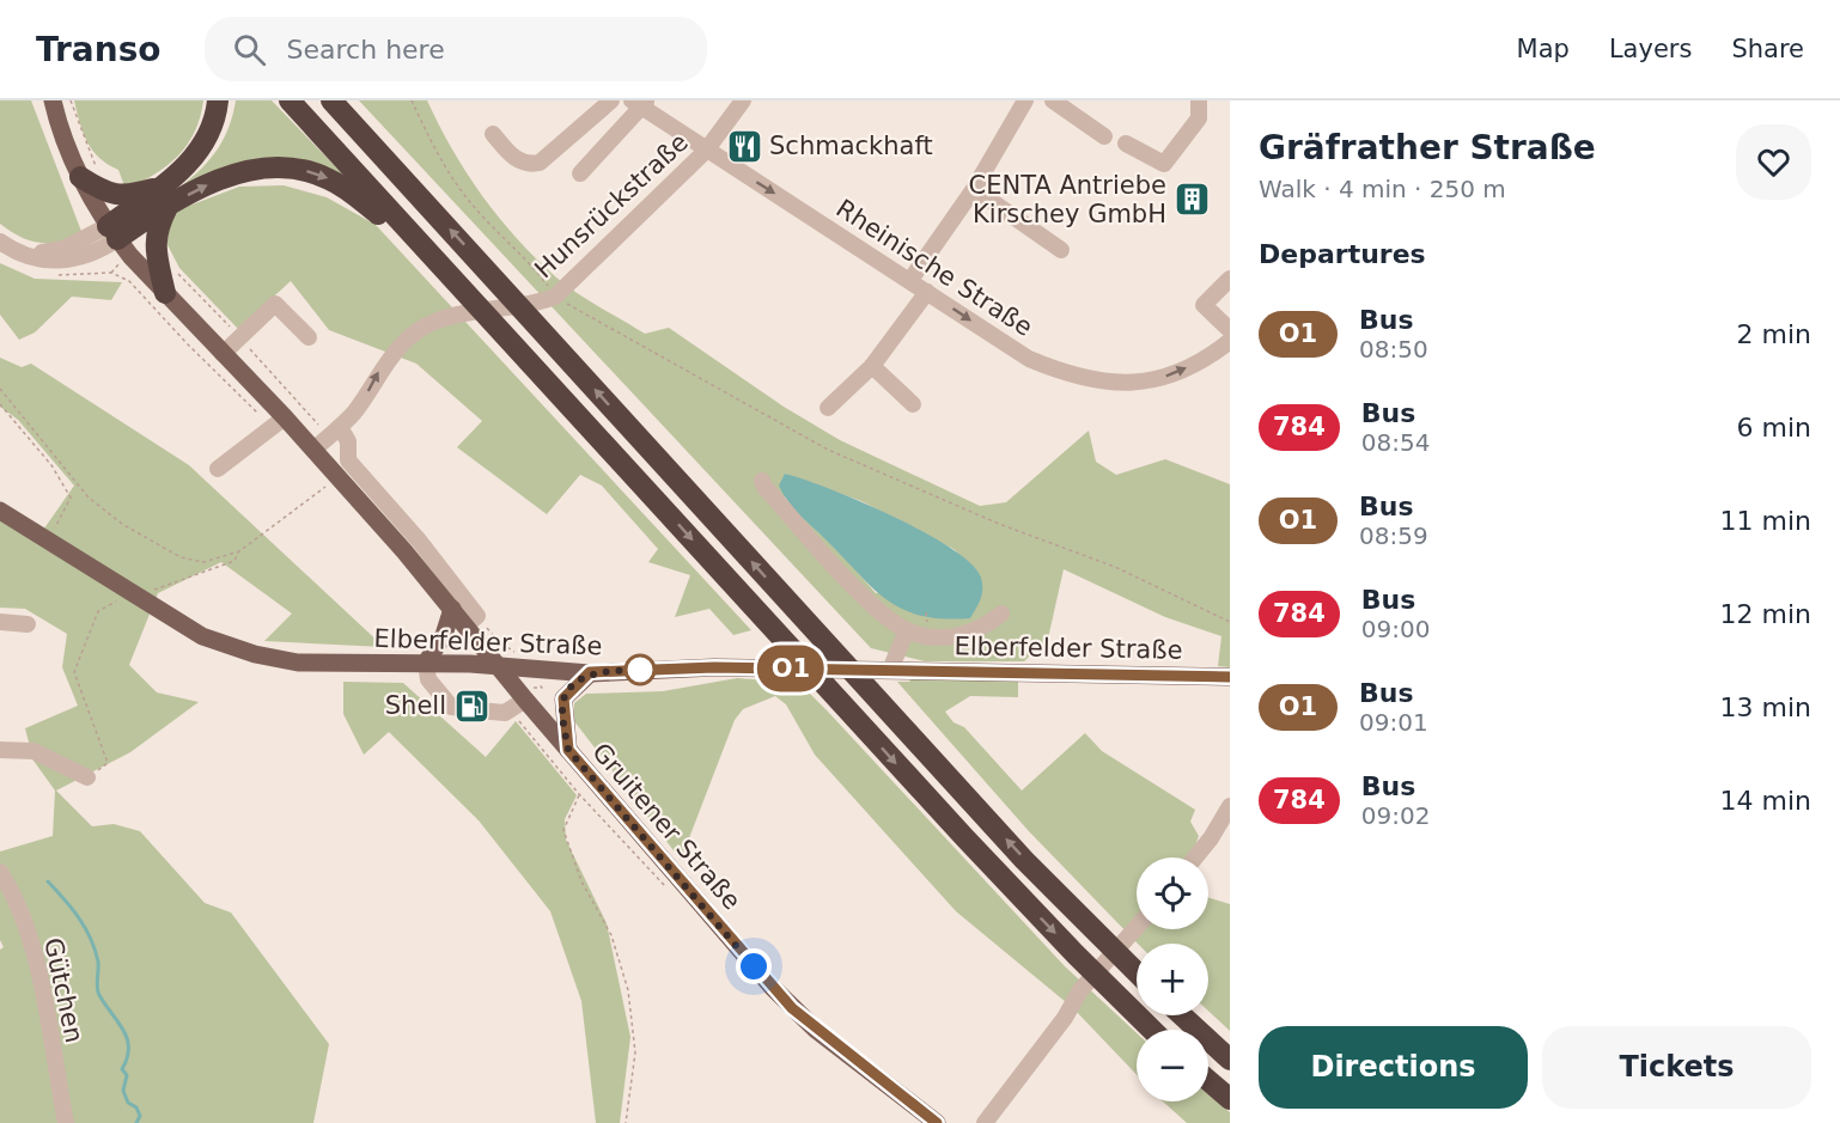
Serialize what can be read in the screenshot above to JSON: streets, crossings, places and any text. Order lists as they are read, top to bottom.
{
  "streets": {
    "main road": ["Elberfelder Straße", "Gruitener Straße"],
    "street": ["Hunsrückstraße", "Rheinische Straße", "Gütchen"]
  },
  "crossings": [
    ["Hunsrückstraße", "Rheinische Straße"],
    ["Hunsrückstraße", "Gruitener Straße"],
    ["Elberfelder Straße", "Gruitener Straße"]
  ],
  "one_way": ["Hunsrückstraße", "Rheinische Straße"],
  "places": {
    "restaurant": ["Schmackhaft"],
    "building": ["CENTA Antriebe Kirschey GmbH"],
    "fuel station": ["Shell"]
  },
  "lines": ["bus line O1"],
  "page": {
    "header": "Transo",
    "search": "Search here",
    "nav": ["Map", "Layers", "Share"],
    "on_map": "O1",
    "heading": [
      ["Gräfrather Straße", "Walk · 4 min · 250 m"],
      "Departures"
    ],
    "list": [
      {
        "mark": "O1",
        "name": "Bus",
        "note": "08:50",
        "value": "2 min"
      },
      {
        "mark": "784",
        "name": "Bus",
        "note": "08:54",
        "value": "6 min"
      },
      {
        "mark": "O1",
        "name": "Bus",
        "note": "08:59",
        "value": "11 min"
      },
      {
        "mark": "784",
        "name": "Bus",
        "note": "09:00",
        "value": "12 min"
      },
      {
        "mark": "O1",
        "name": "Bus",
        "note": "09:01",
        "value": "13 min"
      },
      {
        "mark": "784",
        "name": "Bus",
        "note": "09:02",
        "value": "14 min"
      }
    ],
    "map_buttons": ["+", "−"],
    "buttons": ["Directions", "Tickets"]
  }
}
